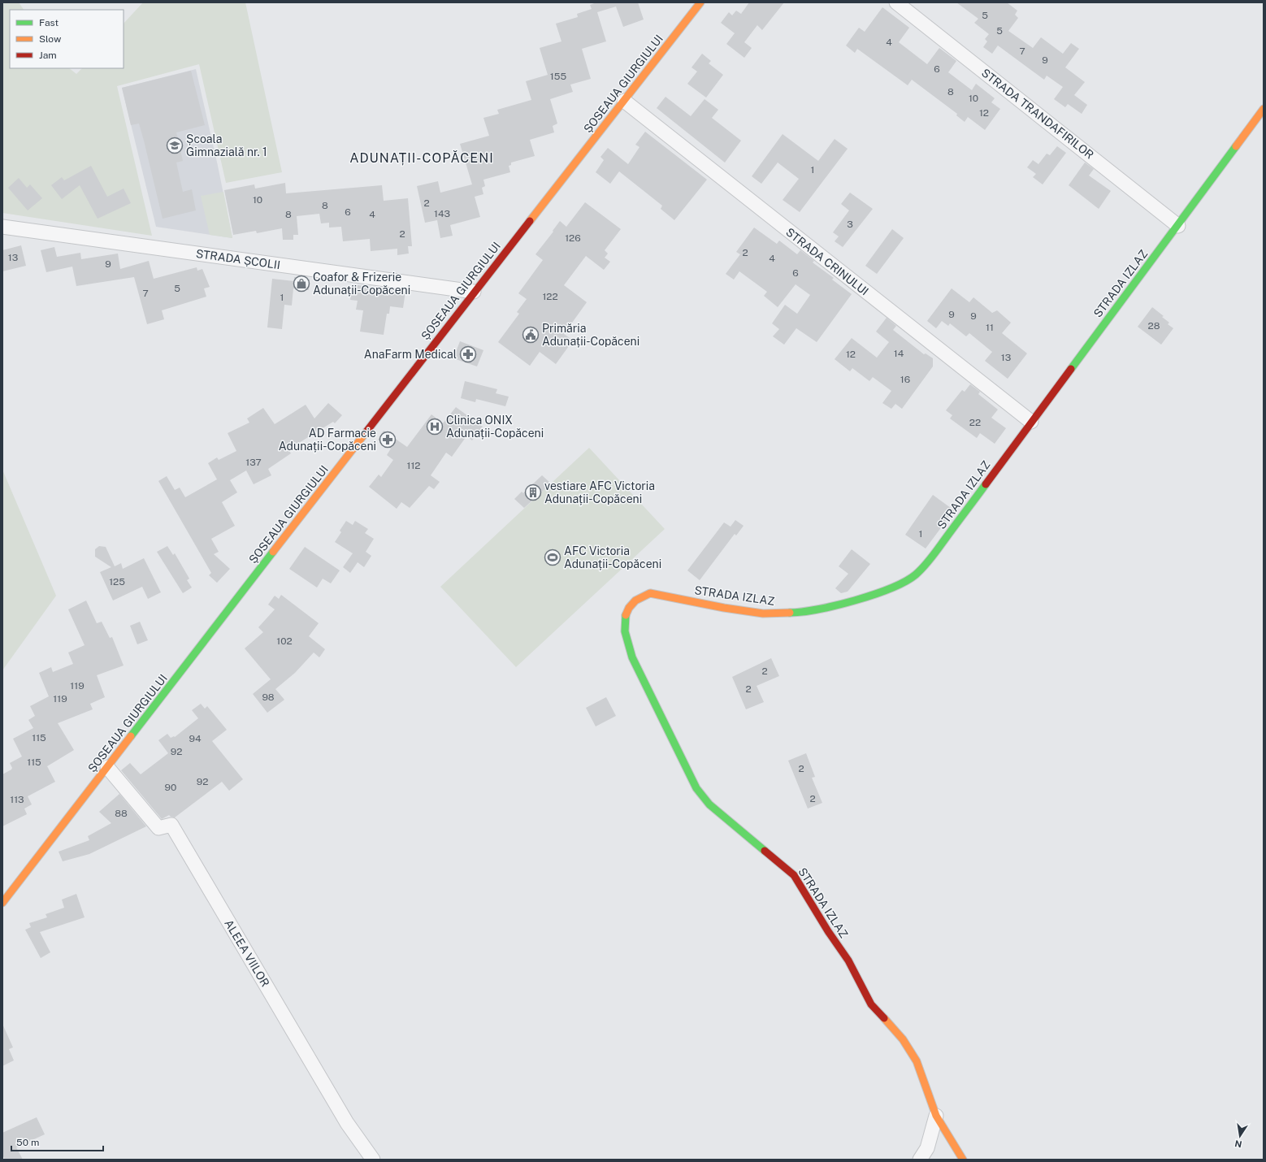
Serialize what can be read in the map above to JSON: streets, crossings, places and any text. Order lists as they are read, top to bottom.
{
  "streets": {
    "street": [
      "ȘOSEAUA GIURGIULUI",
      "STRADA TRANDAFIRILOR",
      "STRADA ȘCOLII",
      "STRADA CRINULUI",
      "STRADA IZLAZ",
      "ALEEA VIILOR"
    ]
  },
  "crossings": [
    ["ȘOSEAUA GIURGIULUI", "STRADA ȘCOLII"],
    ["ȘOSEAUA GIURGIULUI", "STRADA CRINULUI"],
    ["ȘOSEAUA GIURGIULUI", "ALEEA VIILOR"],
    ["STRADA TRANDAFIRILOR", "STRADA IZLAZ"],
    ["STRADA CRINULUI", "STRADA IZLAZ"]
  ],
  "districts": ["ADUNAȚII-COPĂCENI"],
  "places": {
    "school or university": ["Școala Gimnazială nr. 1"],
    "shop": ["Coafor & Frizerie Adunații-Copăceni"],
    "public building": ["Primăria Adunații-Copăceni"],
    "pharmacy": ["AnaFarm Medical", "AD Farmacie Adunații-Copăceni"],
    "hospital": ["Clinica ONIX Adunații-Copăceni"],
    "building": ["vestiare AFC Victoria Adunații-Copăceni"],
    "sports": ["AFC Victoria Adunații-Copăceni"]
  },
  "house_numbers": [
    "5",
    "5",
    "4",
    "7",
    "9",
    "6",
    "155",
    "8",
    "10",
    "12",
    "1",
    "10",
    "2",
    "8",
    "6",
    "143",
    "8",
    "4",
    "3",
    "2",
    "126",
    "2",
    "13",
    "4",
    "9",
    "6",
    "5",
    "7",
    "122",
    "1",
    "9",
    "9",
    "28",
    "11",
    "14",
    "12",
    "13",
    "16",
    "22",
    "137",
    "112",
    "1",
    "125",
    "102",
    "2",
    "119",
    "2",
    "98",
    "119",
    "115",
    "94",
    "92",
    "115",
    "2",
    "92",
    "90",
    "2",
    "113",
    "88"
  ],
  "legend": ["Fast", "Slow", "Jam"],
  "scale_bar": "50 m",
  "north": "bottom"
}
